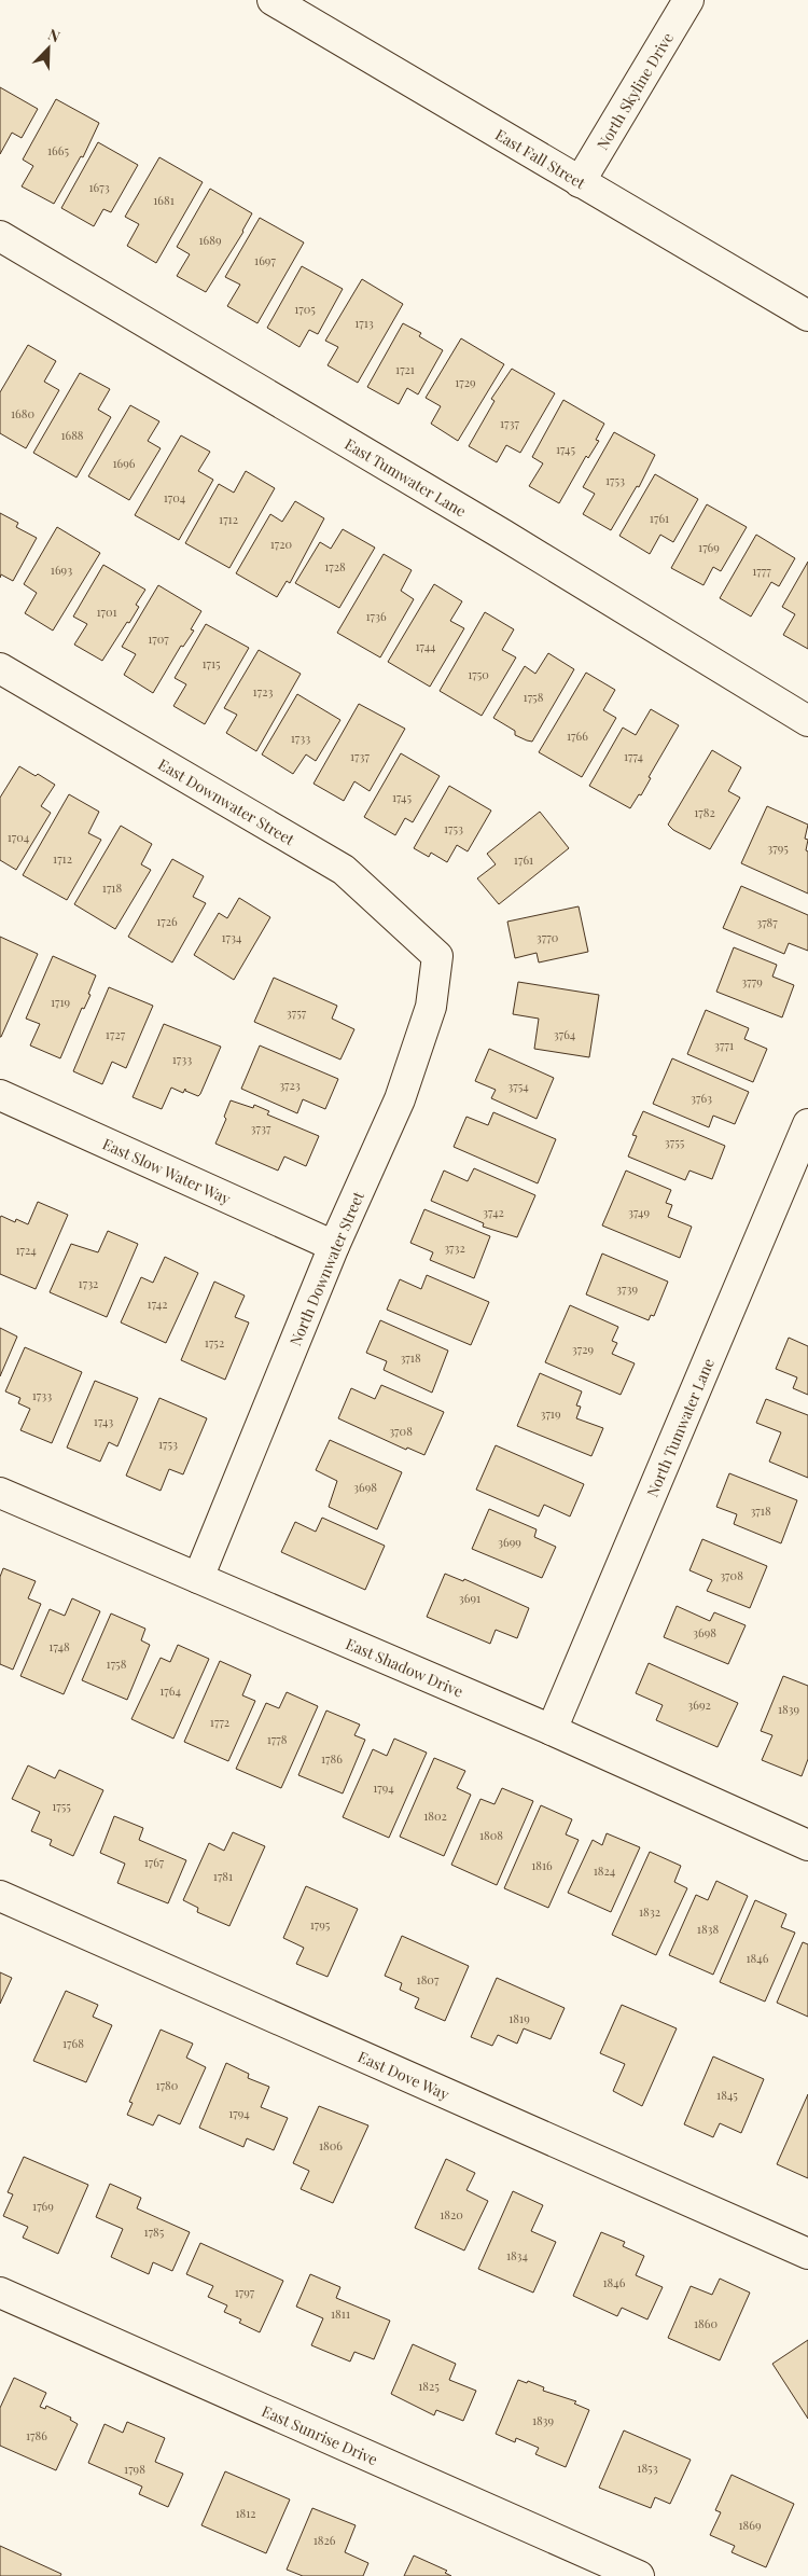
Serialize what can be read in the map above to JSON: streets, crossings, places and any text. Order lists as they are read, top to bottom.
{
  "streets": {
    "street": [
      "North Skyline Drive",
      "East Fall Street",
      "East Tumwater Lane",
      "East Downwater Street",
      "East Slow Water Way",
      "North Downwater Street",
      "North Tumwater Lane",
      "East Shadow Drive",
      "East Dove Way",
      "East Sunrise Drive"
    ]
  },
  "crossings": [
    ["North Skyline Drive", "East Fall Street"],
    ["East Downwater Street", "North Downwater Street"],
    ["East Slow Water Way", "North Downwater Street"],
    ["North Downwater Street", "East Shadow Drive"],
    ["North Tumwater Lane", "East Shadow Drive"]
  ],
  "house_numbers": [
    "1665",
    "1673",
    "1681",
    "1689",
    "1697",
    "1705",
    "1713",
    "1721",
    "1729",
    "1680",
    "1737",
    "1688",
    "1745",
    "1696",
    "1753",
    "1704",
    "1761",
    "1712",
    "1720",
    "1769",
    "1728",
    "1693",
    "1777",
    "1701",
    "1736",
    "1707",
    "1744",
    "1715",
    "1750",
    "1723",
    "1758",
    "1766",
    "1733",
    "1737",
    "1774",
    "1745",
    "1782",
    "1753",
    "1704",
    "3795",
    "1712",
    "1761",
    "1718",
    "1726",
    "3787",
    "1734",
    "3770",
    "3779",
    "1719",
    "3757",
    "1727",
    "3764",
    "3771",
    "1733",
    "3723",
    "3754",
    "3763",
    "3737",
    "3755",
    "3742",
    "3749",
    "3732",
    "1724",
    "1732",
    "3739",
    "1742",
    "1752",
    "3729",
    "3718",
    "1733",
    "3719",
    "1743",
    "3708",
    "1753",
    "3698",
    "3718",
    "3699",
    "3708",
    "3691",
    "3698",
    "1748",
    "1758",
    "1764",
    "3692",
    "1839",
    "1772",
    "1778",
    "1786",
    "1794",
    "1755",
    "1802",
    "1808",
    "1767",
    "1816",
    "1824",
    "1781",
    "1832",
    "1795",
    "1838",
    "1846",
    "1807",
    "1819",
    "1768",
    "1780",
    "1845",
    "1794",
    "1806",
    "1769",
    "1820",
    "1785",
    "1834",
    "1846",
    "1797",
    "1811",
    "1860",
    "1825",
    "1839",
    "1786",
    "1853",
    "1798",
    "1812",
    "1869",
    "1826"
  ],
  "north": "top right"
}
